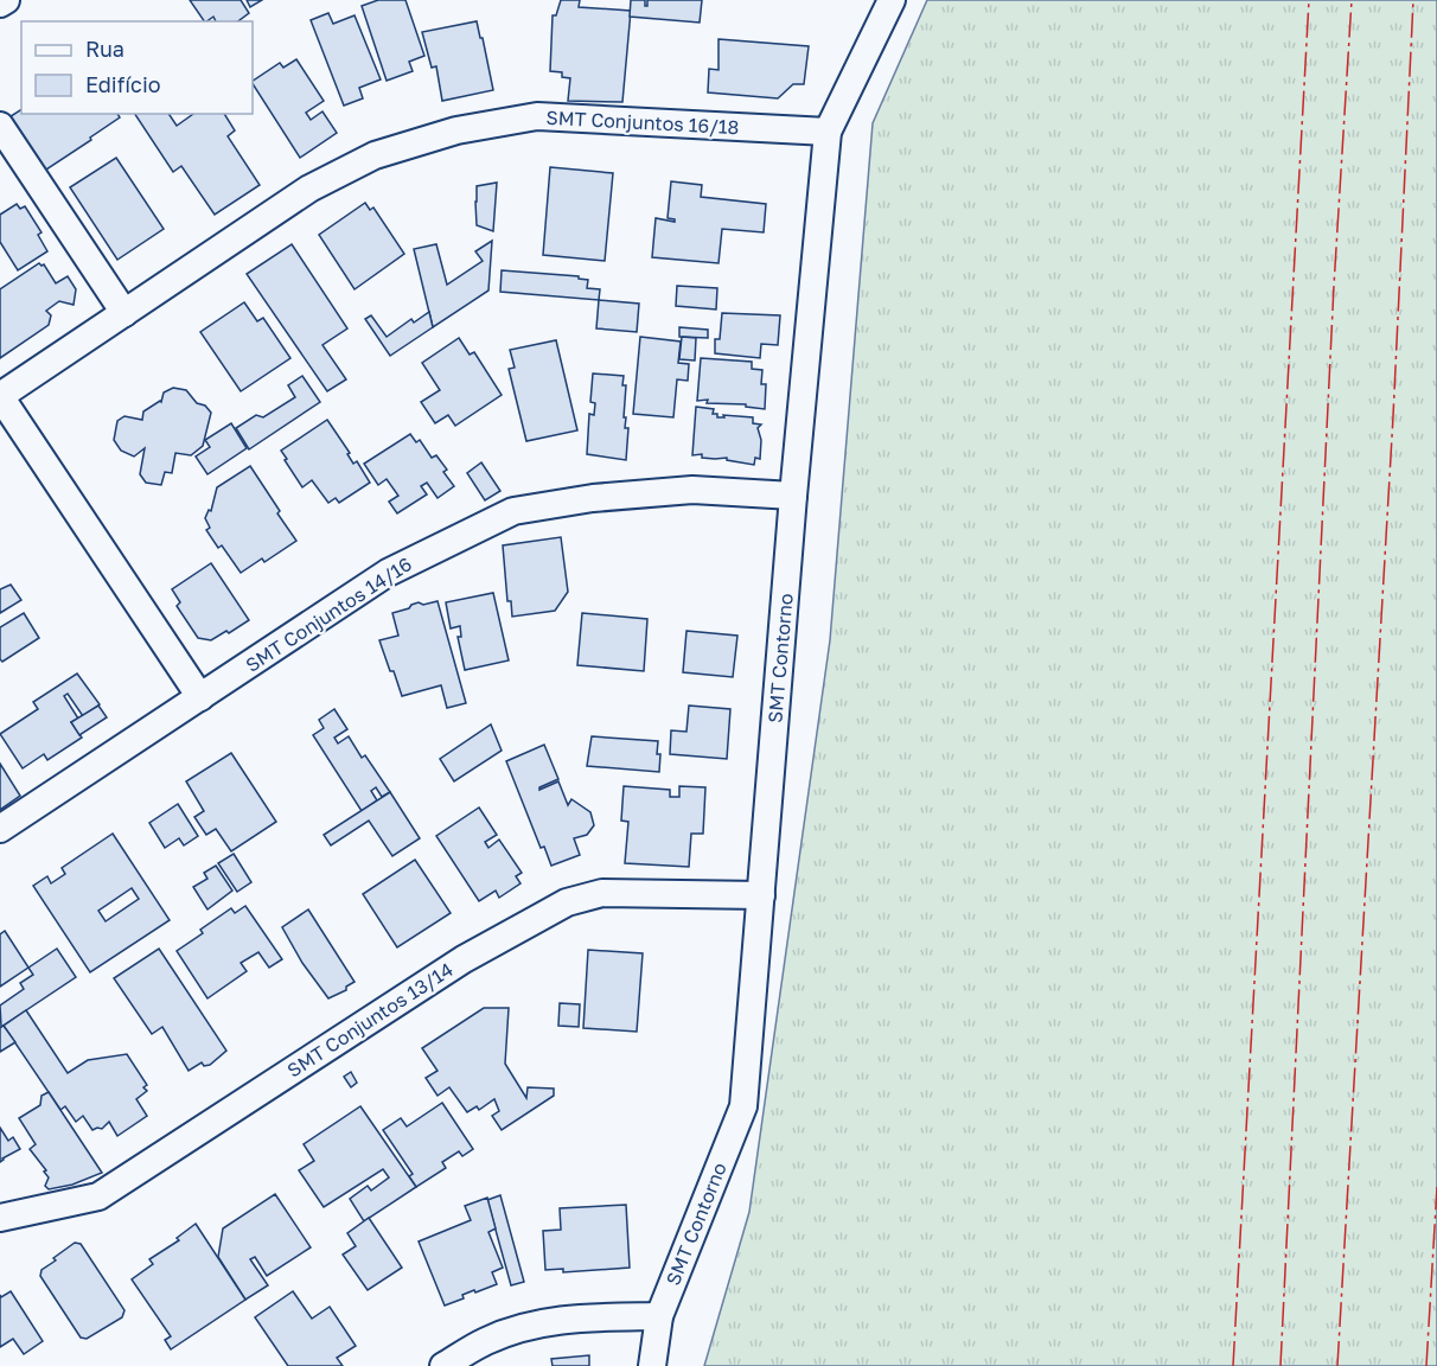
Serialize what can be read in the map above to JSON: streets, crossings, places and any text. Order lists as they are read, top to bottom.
{
  "streets": {
    "street": [
      "SMT Conjuntos 16/18",
      "SMT Conjuntos 14/16",
      "SMT Contorno",
      "SMT Conjuntos 13/14"
    ]
  },
  "crossings": [
    ["SMT Conjuntos 16/18", "SMT Contorno"],
    ["SMT Conjuntos 14/16", "SMT Contorno"],
    ["SMT Contorno", "SMT Conjuntos 13/14"]
  ],
  "legend": ["Rua", "Edifício"]
}
